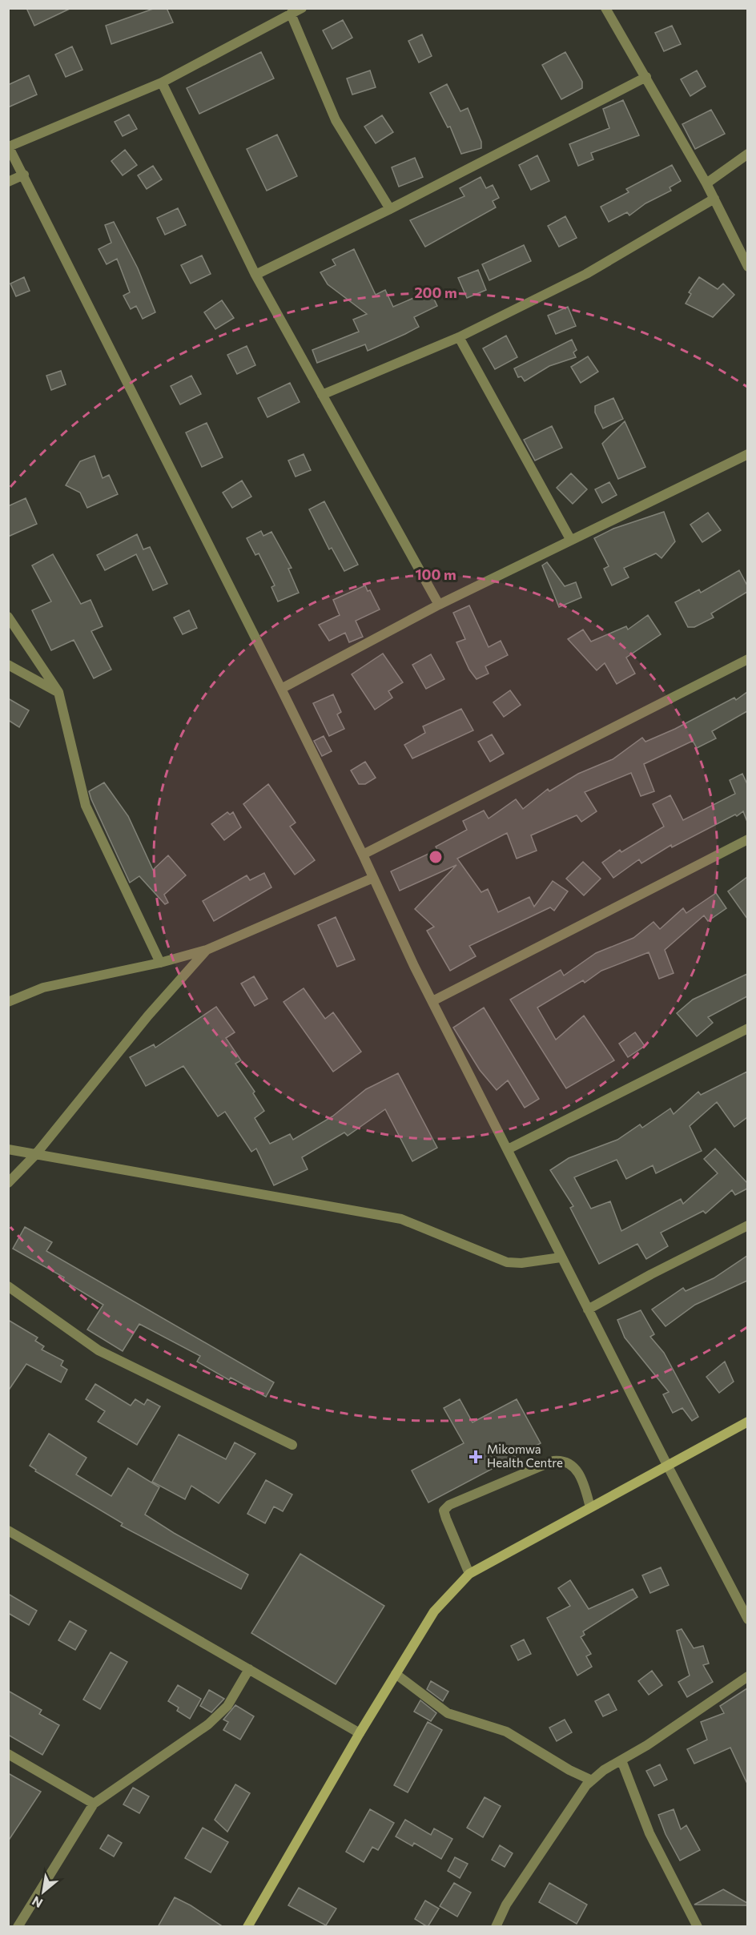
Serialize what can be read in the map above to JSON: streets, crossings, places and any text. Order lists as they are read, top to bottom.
{
  "places": {
    "health": ["Mikomwa Health Centre"]
  },
  "north": "bottom left",
  "rings": ["200 m", "100 m"]
}
